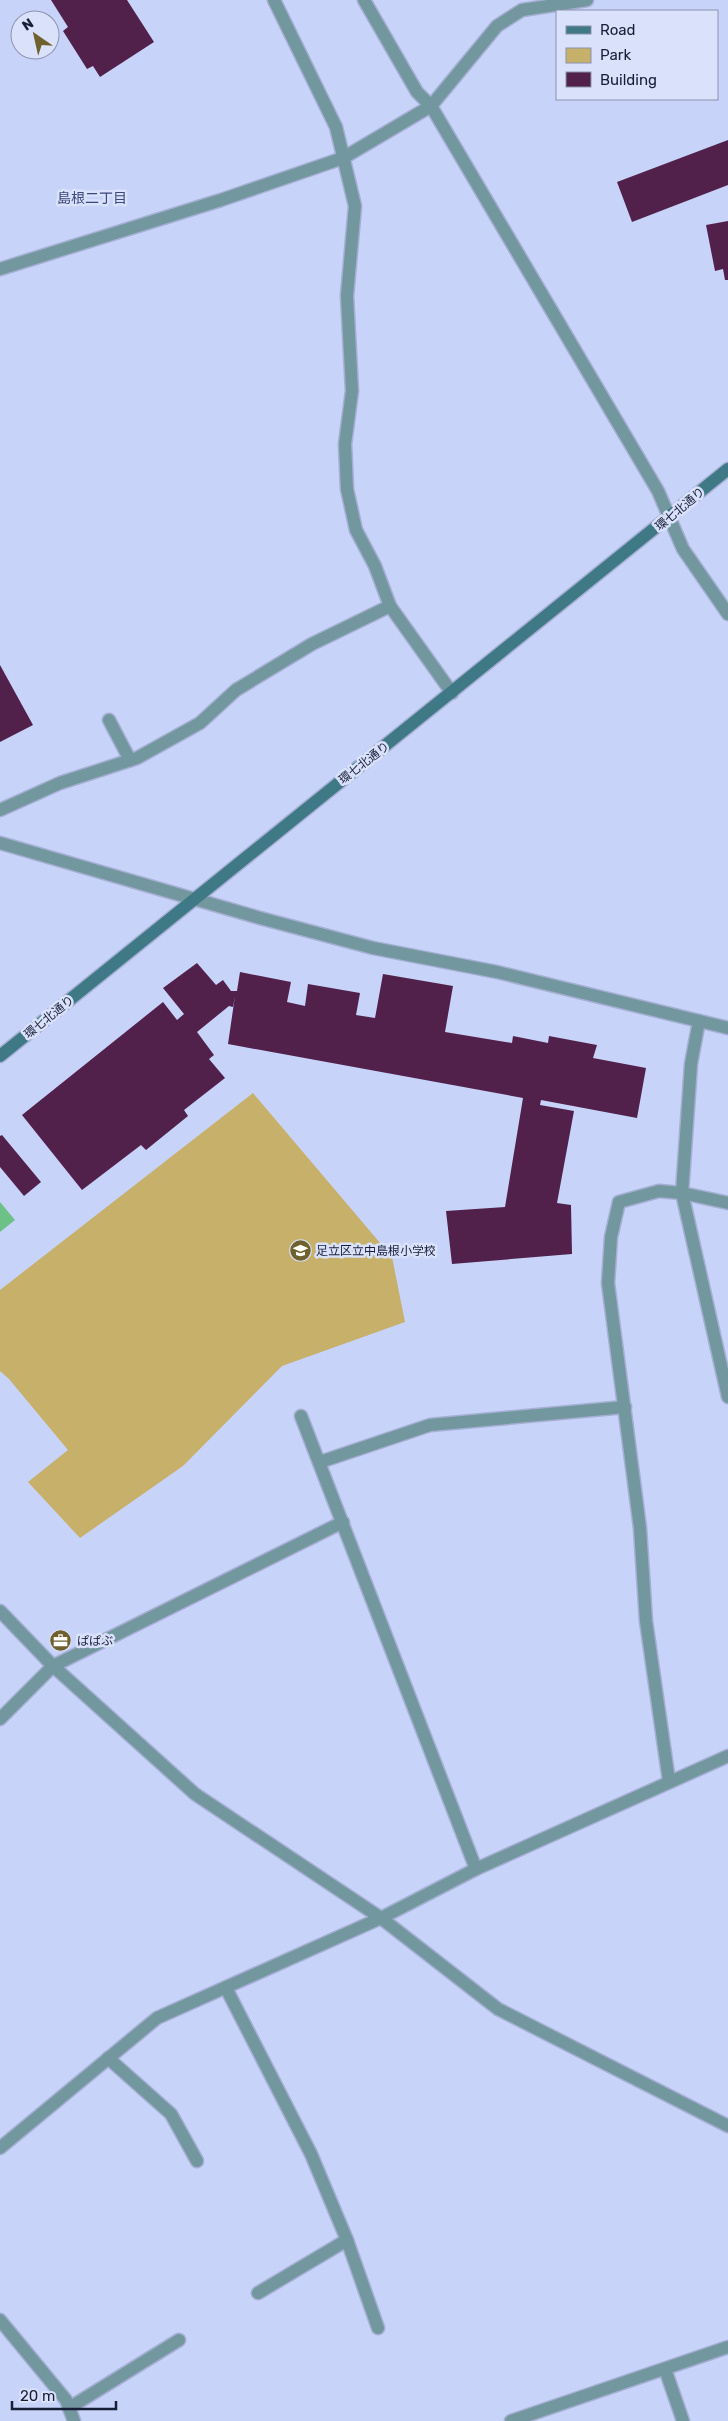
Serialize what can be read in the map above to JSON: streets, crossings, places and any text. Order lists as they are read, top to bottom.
{
  "streets": {
    "street": ["環七北通り"]
  },
  "districts": ["島根二丁目"],
  "places": {
    "school or university": ["足立区立中島根小学校"],
    "office": ["ぱぱぶ"]
  },
  "legend": ["Road", "Park", "Building"],
  "scale_bar": "20 m",
  "north": "top left"
}
